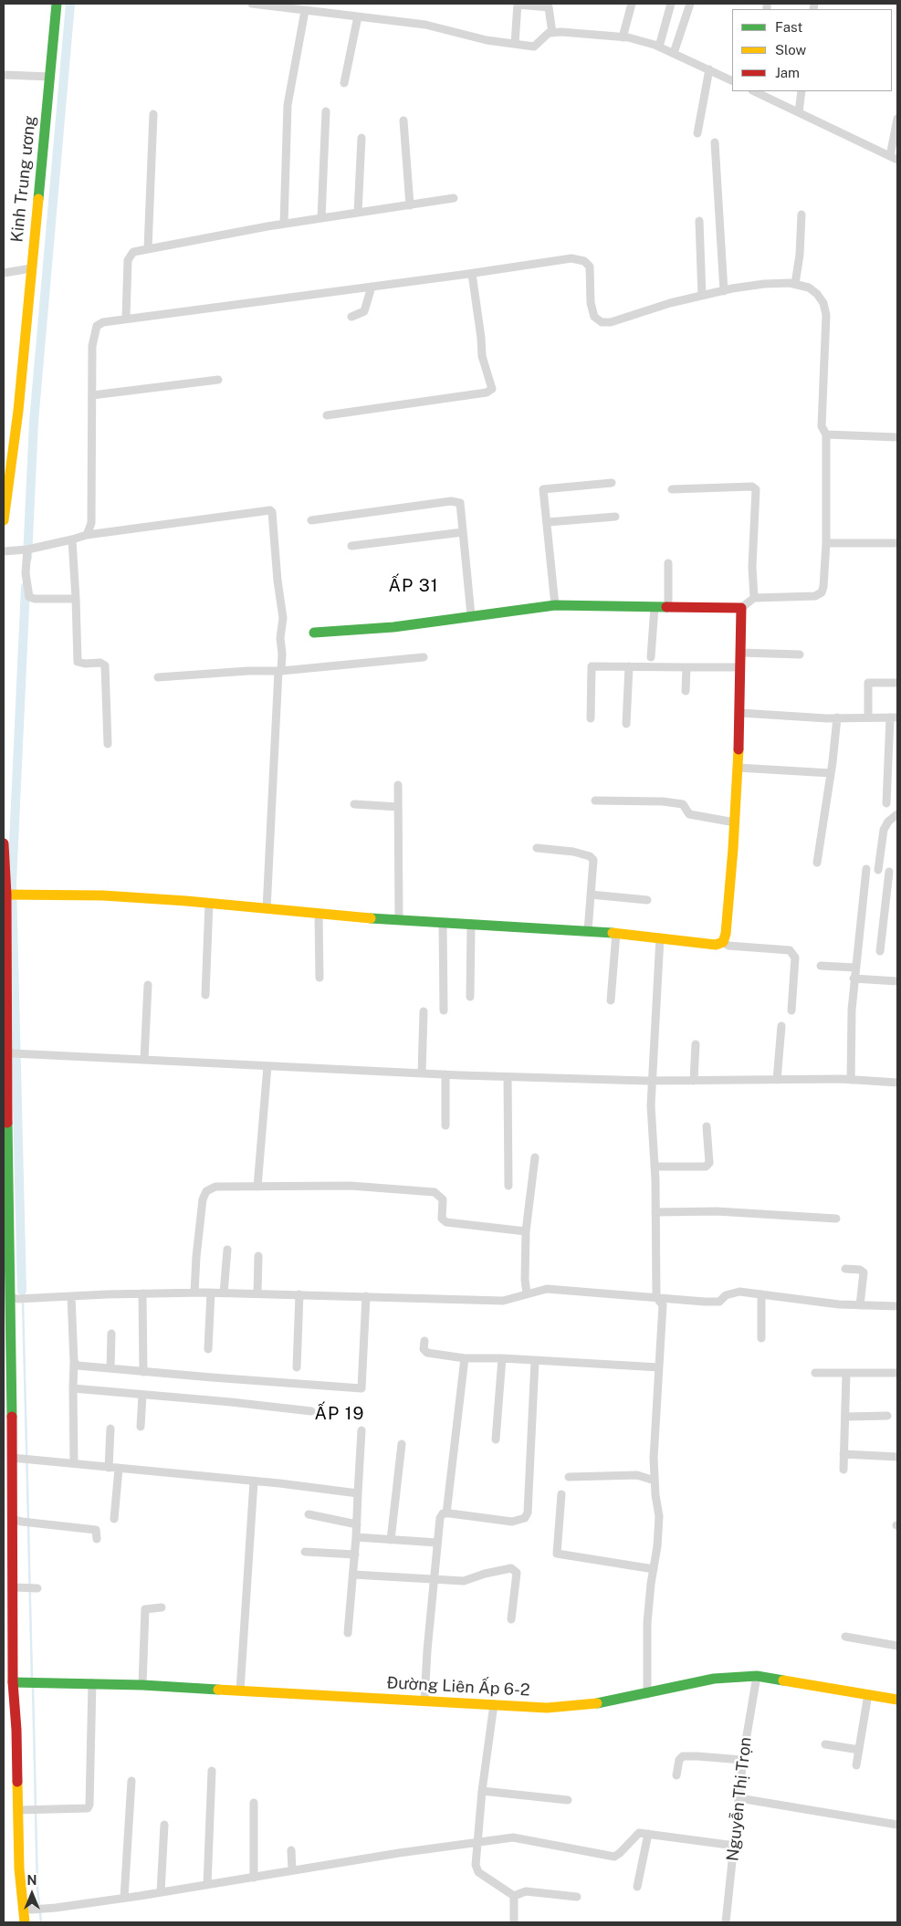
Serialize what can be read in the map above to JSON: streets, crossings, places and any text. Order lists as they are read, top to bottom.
{
  "streets": {
    "street": ["Kinh Trung ương", "Đường Liên Ấp 6-2", "Nguyễn Thị Trọn"]
  },
  "crossings": [
    ["Đường Liên Ấp 6-2", "Nguyễn Thị Trọn"]
  ],
  "districts": ["ẤP 31", "ẤP 19"],
  "legend": ["Fast", "Slow", "Jam"],
  "north": "top"
}
